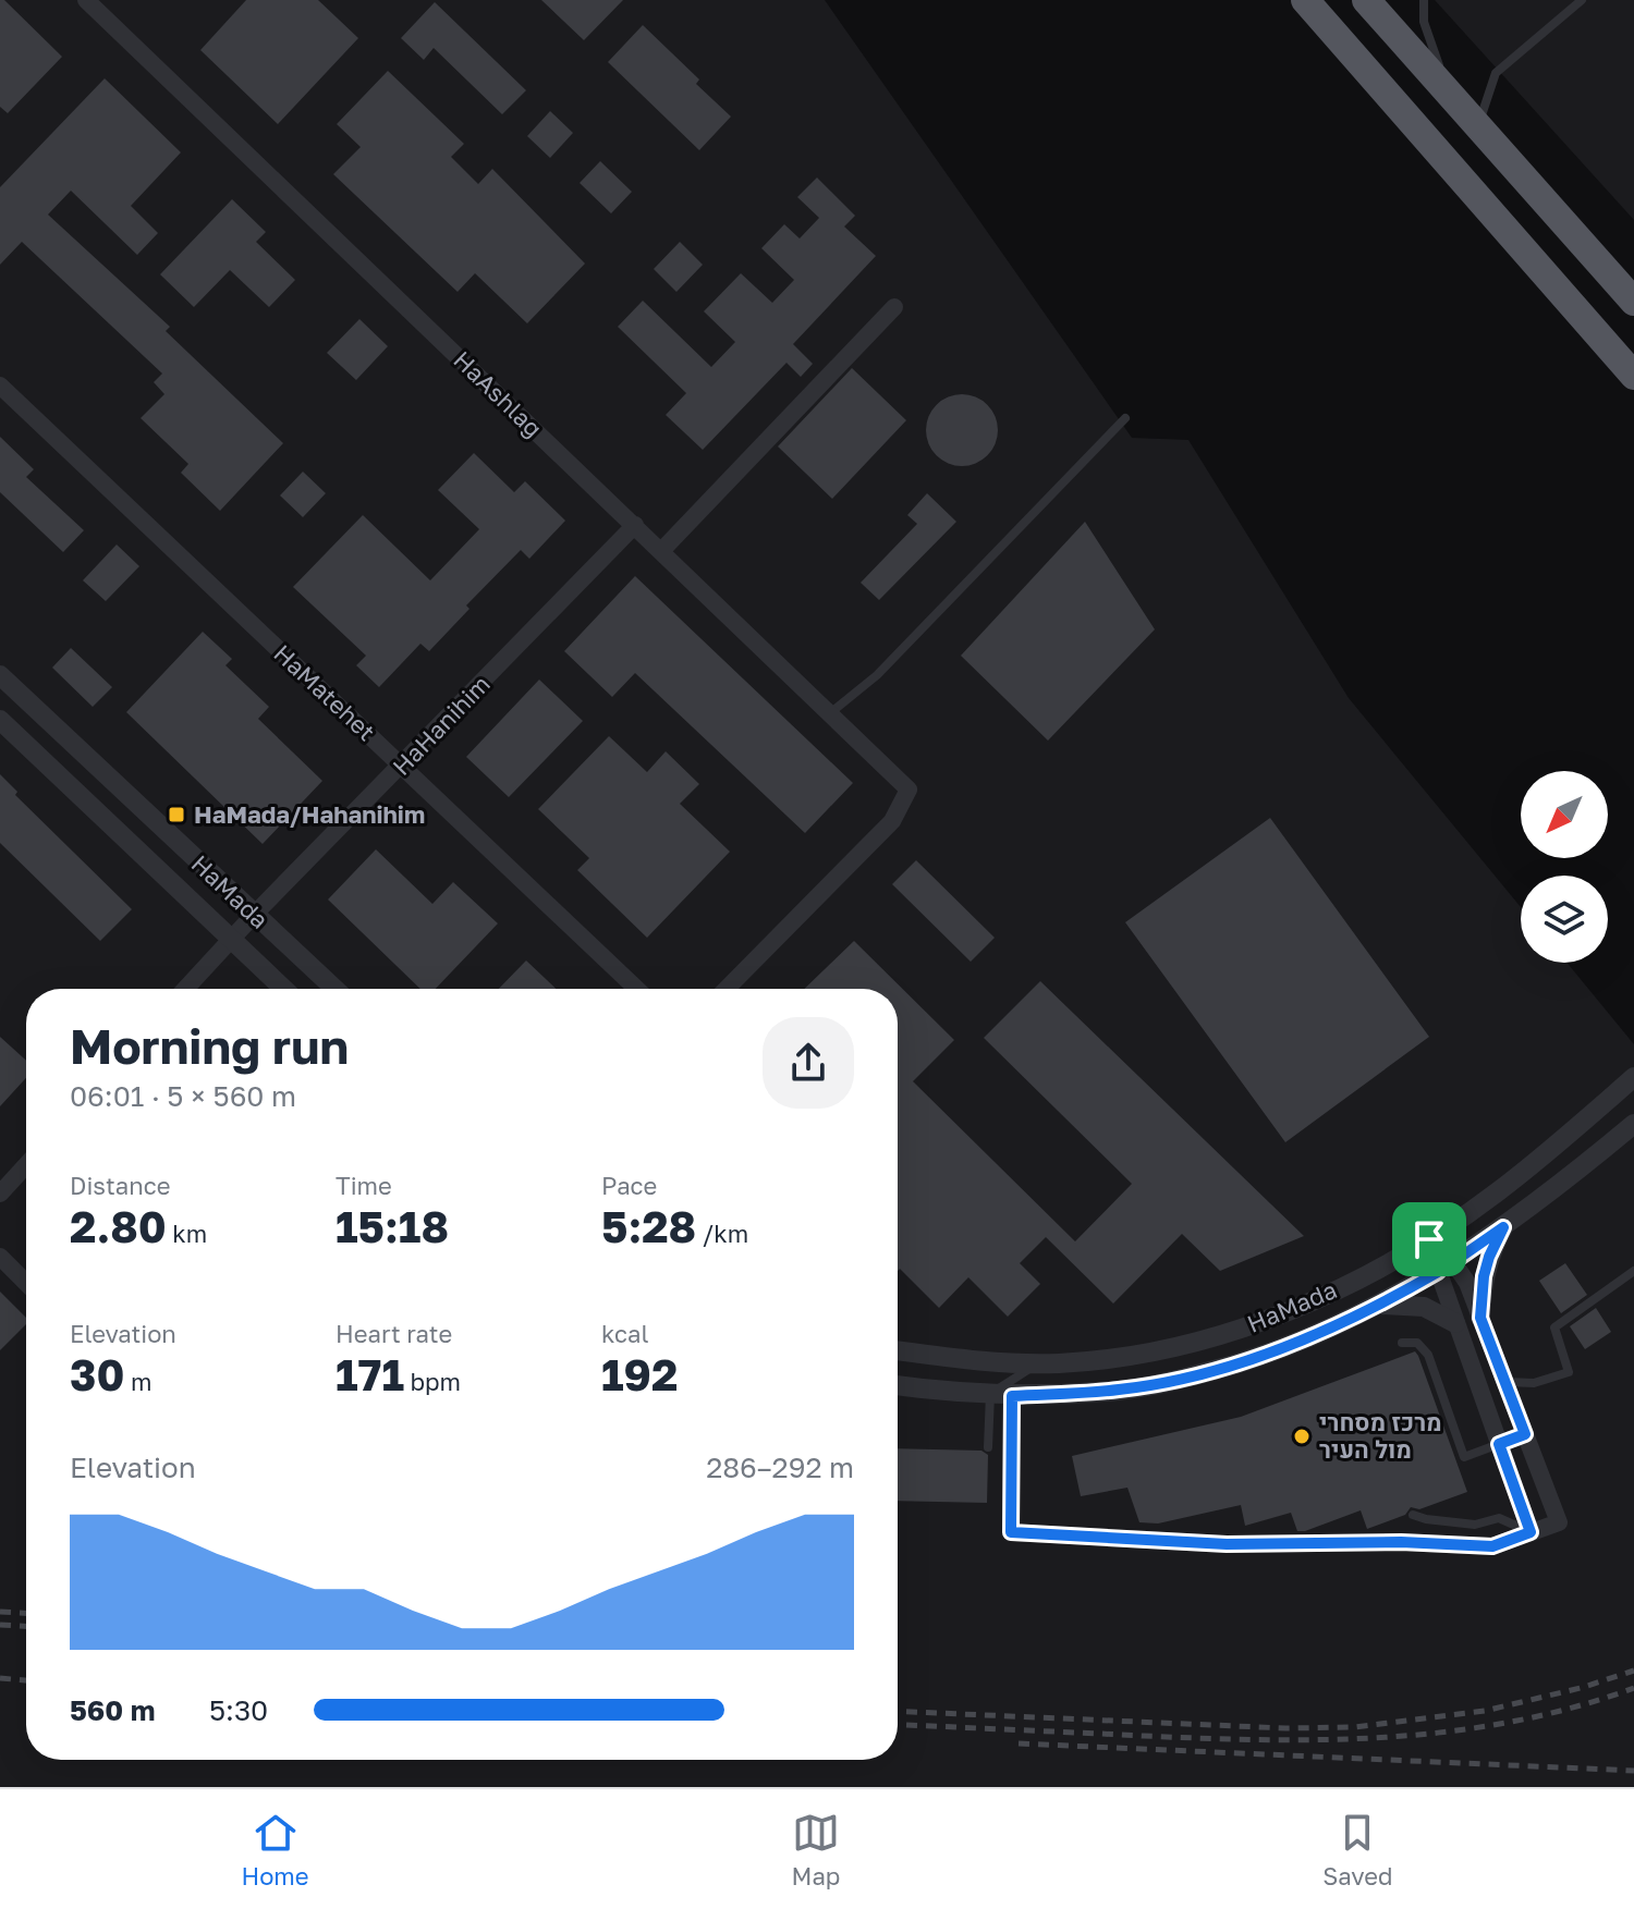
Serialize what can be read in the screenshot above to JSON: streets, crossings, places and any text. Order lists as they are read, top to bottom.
{
  "streets": {
    "street": [
      "HaAshlag",
      "HaMatehet",
      "HaHanihim",
      "HaMada"
    ]
  },
  "crossings": [
    ["HaAshlag", "HaHanihim"],
    ["HaMatehet", "HaHanihim"],
    ["HaHanihim", "HaMada"]
  ],
  "places": {
    "transit": ["HaMada/Hahanihim"],
    "other": ["מרכז מסחרי מול העיר"]
  },
  "north": "bottom left",
  "page": {
    "heading": ["Morning run", "06:01 · 5 × 560 m"],
    "stats": [
      ["Distance", "2.80 km"],
      ["Time", "15:18"],
      ["Pace", "5:28 /km"],
      ["Elevation", "30 m"],
      ["Heart rate", "171 bpm"],
      ["kcal", "192"]
    ],
    "chart": ["Elevation", "286–292 m"],
    "list": [
      {
        "name": "560 m",
        "note": "5:30"
      }
    ],
    "tabs": ["Home", "Map", "Saved"]
  }
}
